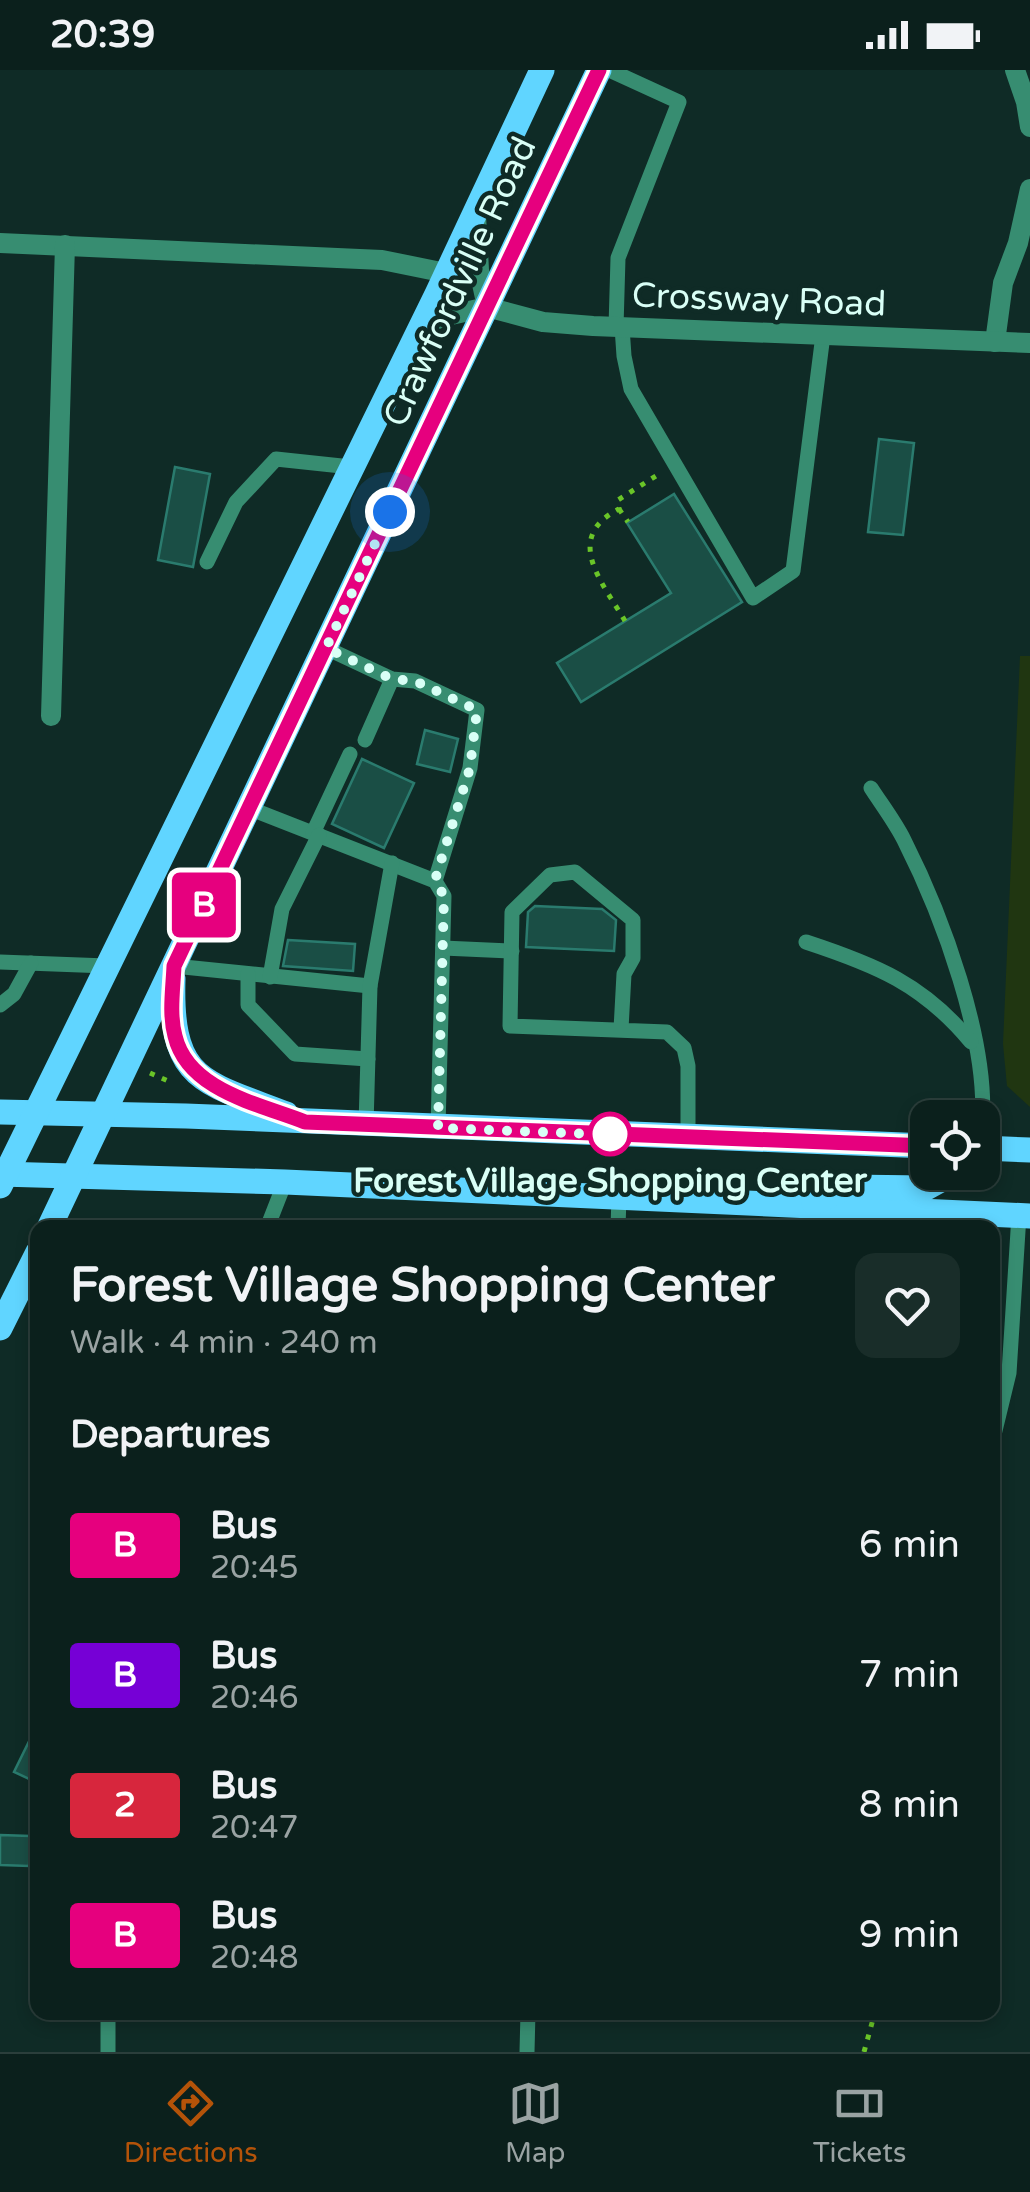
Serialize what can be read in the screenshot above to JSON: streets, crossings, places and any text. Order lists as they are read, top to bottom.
{
  "streets": {
    "main road": ["Crawfordville Road"],
    "street": ["Crossway Road"]
  },
  "crossings": [
    ["Crawfordville Road", "Crossway Road"]
  ],
  "places": ["Forest Village Shopping Center"],
  "lines": ["bus line B"],
  "page": {
    "status": "20:39",
    "on_map": "B",
    "heading": [
      ["Forest Village Shopping Center", "Walk · 4 min · 240 m"],
      "Departures"
    ],
    "list": [
      {
        "mark": "B",
        "name": "Bus",
        "note": "20:45",
        "value": "6 min"
      },
      {
        "mark": "B",
        "name": "Bus",
        "note": "20:46",
        "value": "7 min"
      },
      {
        "mark": "2",
        "name": "Bus",
        "note": "20:47",
        "value": "8 min"
      },
      {
        "mark": "B",
        "name": "Bus",
        "note": "20:48",
        "value": "9 min"
      }
    ],
    "tabs": ["Directions", "Map", "Tickets"]
  }
}
